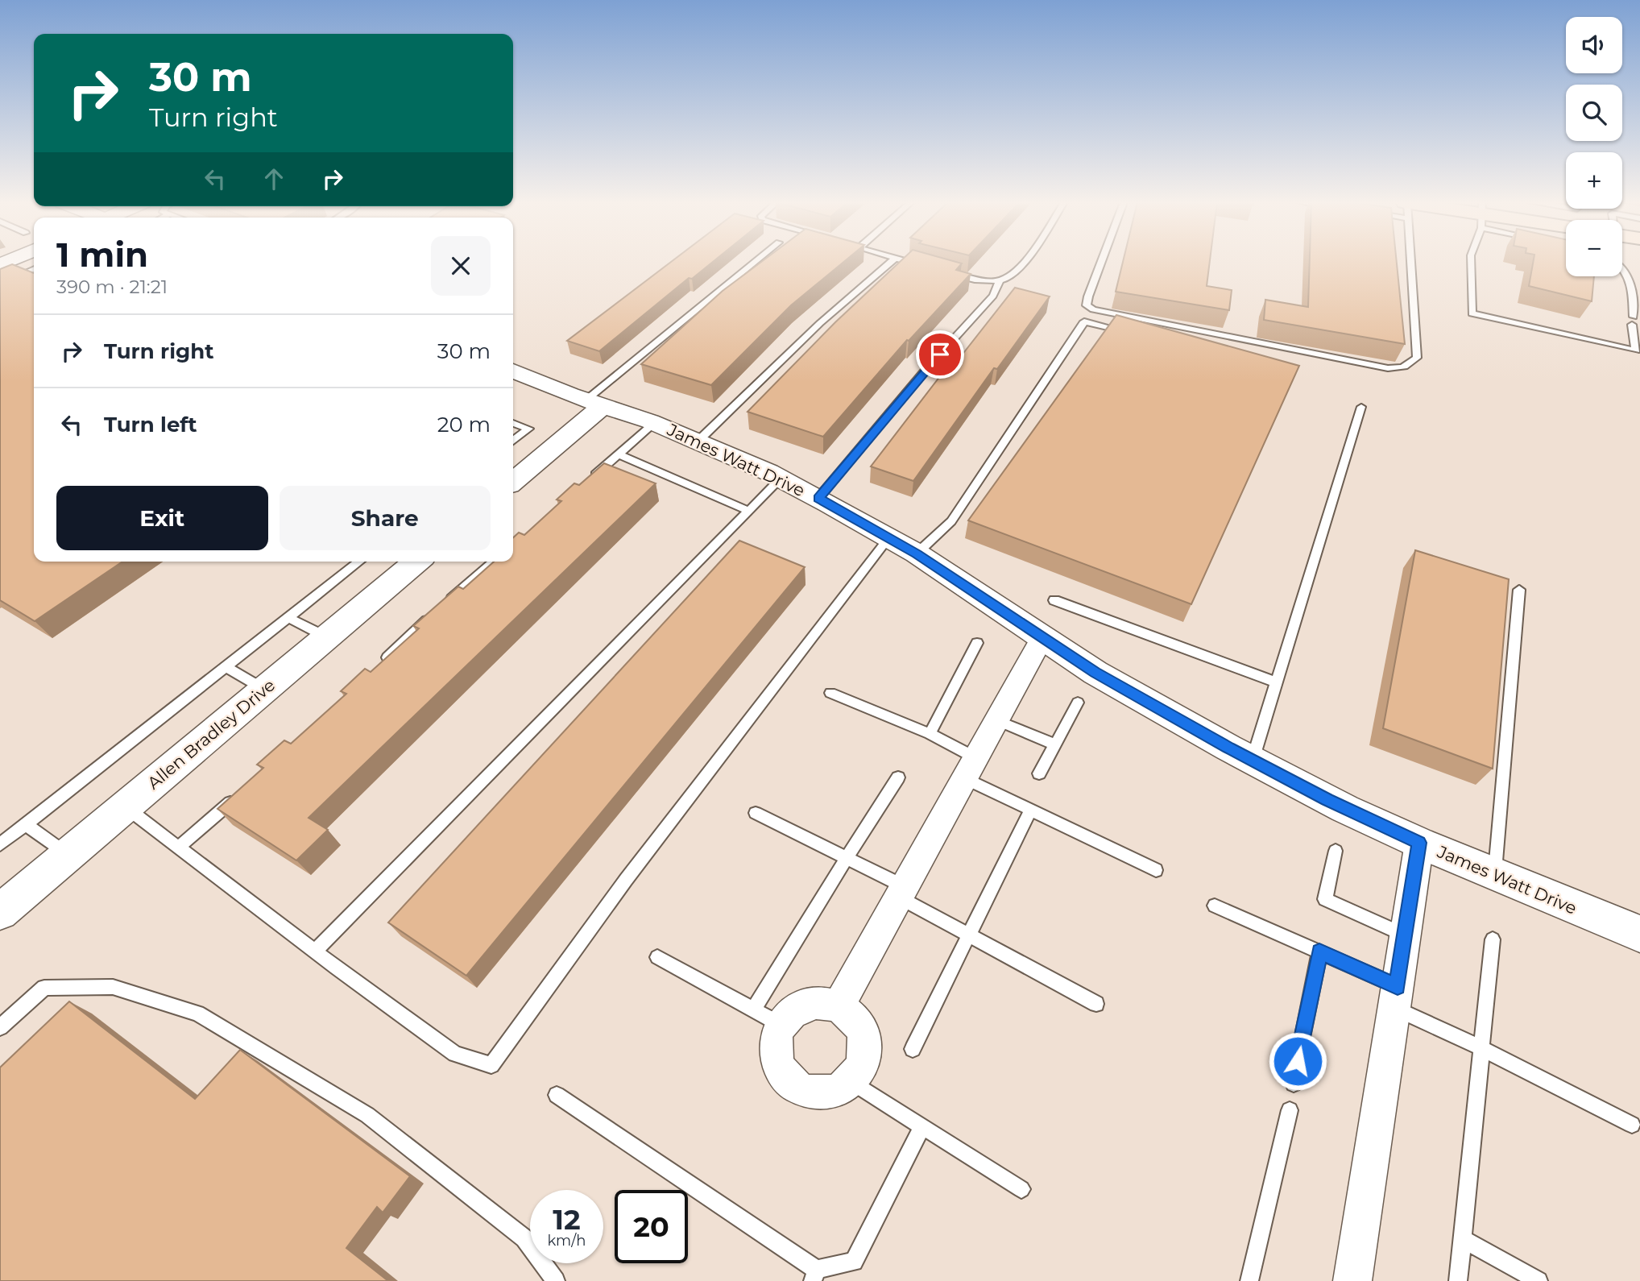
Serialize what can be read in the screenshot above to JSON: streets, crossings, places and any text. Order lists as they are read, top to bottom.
{
  "streets": {
    "street": ["James Watt Drive", "Allen Bradley Drive"]
  },
  "page": {
    "map_buttons": ["+", "−"],
    "turn": ["30 m", "Turn right"],
    "heading": ["1 min", "390 m · 21:21"],
    "list": [
      {
        "name": "Turn right",
        "value": "30 m"
      },
      {
        "name": "Turn left",
        "value": "20 m"
      }
    ],
    "buttons": ["Exit", "Share"],
    "speed": "12 km/h",
    "limit": "20"
  }
}
